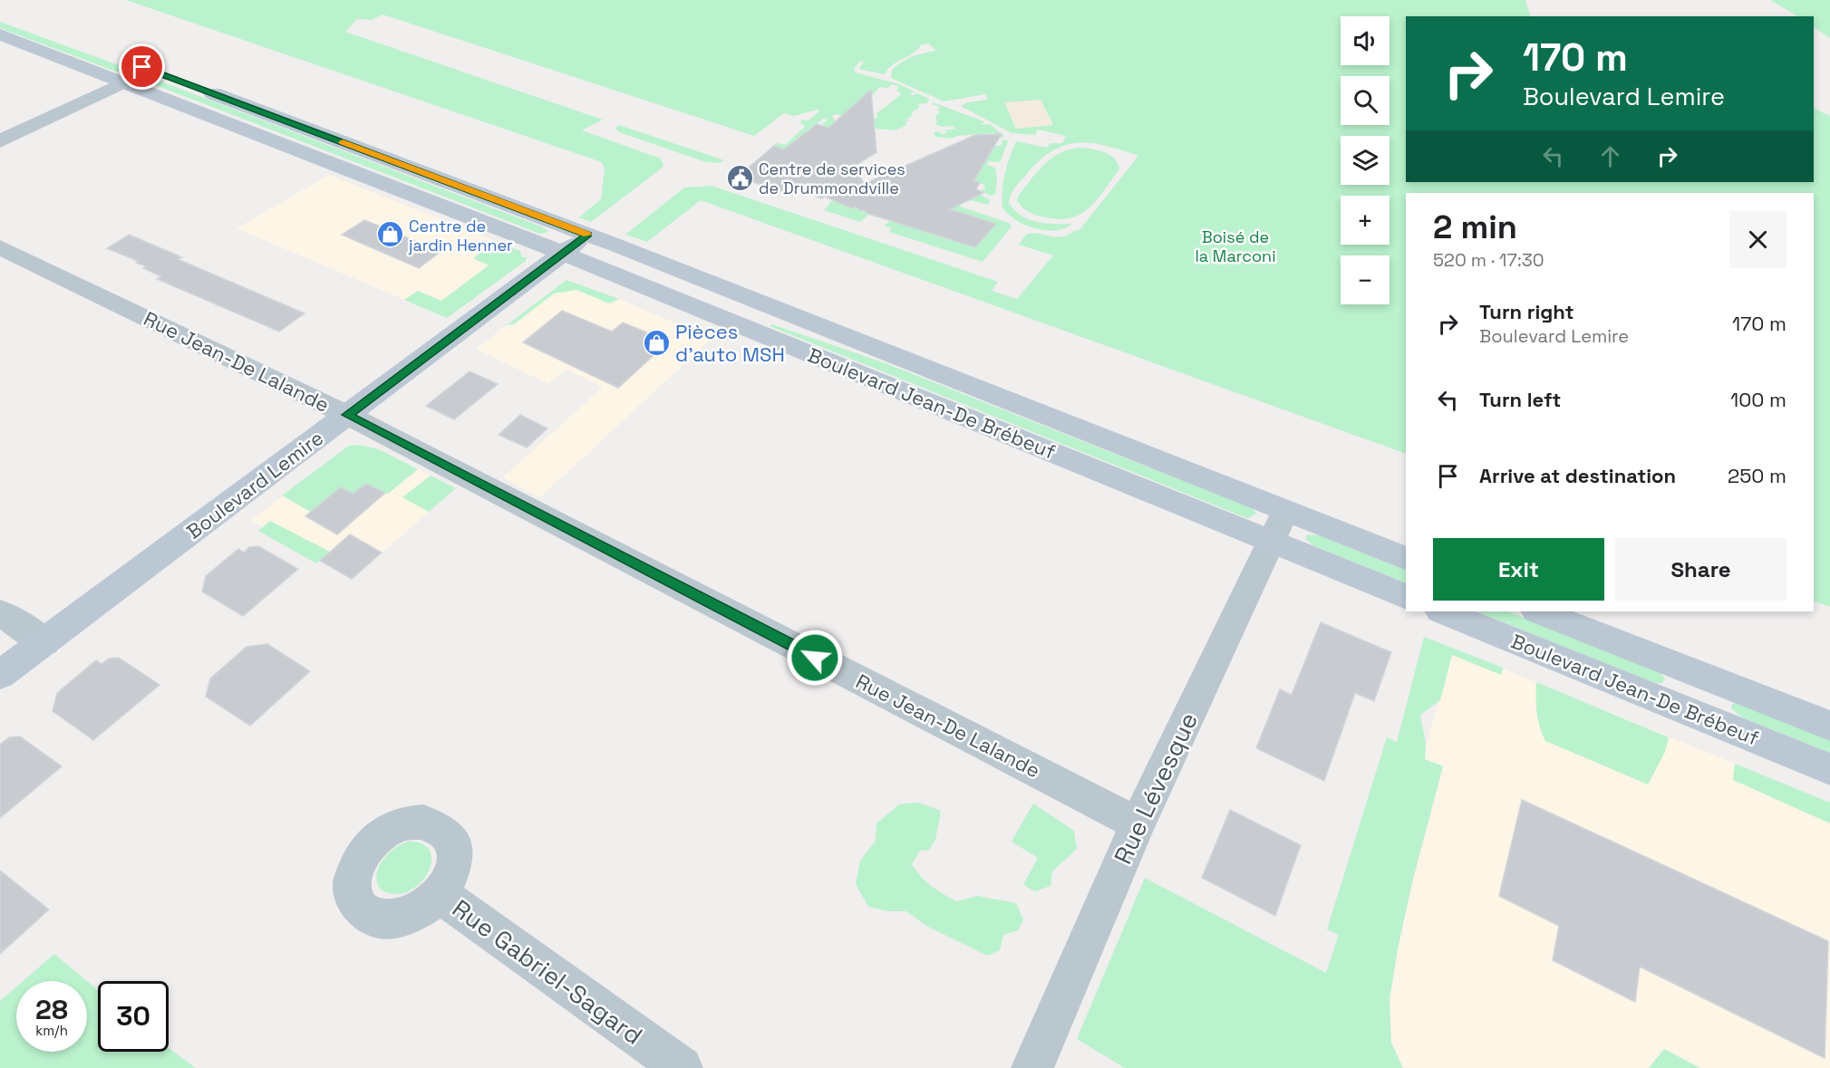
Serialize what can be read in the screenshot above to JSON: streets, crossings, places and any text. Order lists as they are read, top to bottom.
{
  "streets": {
    "main road": ["Boulevard Jean-De Brébeuf", "Boulevard Lemire"],
    "street": ["Rue Jean-De Lalande", "Rue Lévesque", "Rue Gabriel-Sagard"]
  },
  "crossings": [
    ["Rue Jean-De Lalande", "Boulevard Lemire"],
    ["Rue Jean-De Lalande", "Rue Lévesque"],
    ["Boulevard Jean-De Brébeuf", "Boulevard Lemire"],
    ["Boulevard Jean-De Brébeuf", "Rue Lévesque"]
  ],
  "parks": ["Boisé de la Marconi"],
  "places": {
    "public building": ["Centre de services de Drummondville"],
    "shop": ["Centre de jardin Henner", "Pièces d'auto MSH"]
  },
  "page": {
    "map_buttons": ["+", "−"],
    "turn": ["170 m", "Boulevard Lemire"],
    "heading": ["2 min", "520 m · 17:30"],
    "list": [
      {
        "name": "Turn right",
        "note": "Boulevard Lemire",
        "value": "170 m"
      },
      {
        "name": "Turn left",
        "value": "100 m"
      },
      {
        "name": "Arrive at destination",
        "value": "250 m"
      }
    ],
    "buttons": ["Exit", "Share"],
    "speed": "28 km/h",
    "limit": "30"
  }
}
